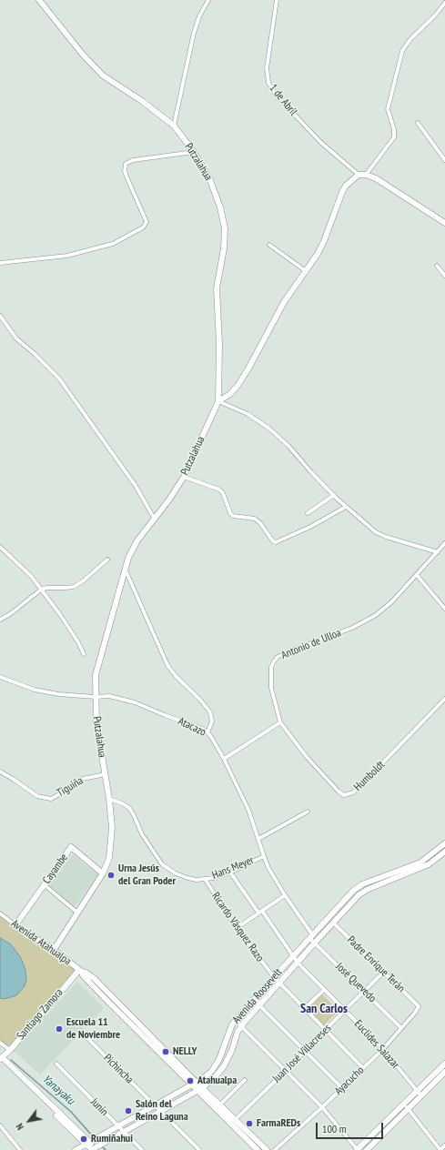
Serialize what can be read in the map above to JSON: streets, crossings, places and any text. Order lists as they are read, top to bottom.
{
  "streets": {
    "street": [
      "1 de Abril",
      "Putzalahua",
      "Antonio de Ulloa",
      "Atacazo",
      "Humboldt",
      "Tiguiña",
      "Hans Meyer",
      "Cayambe",
      "Ricardo Vásquez Razo",
      "Avenida Atahualpa",
      "Padre Enrique Terán",
      "José Quevedo",
      "Avenida Roosevelt",
      "Santiago Zamora",
      "Euclides Salazar",
      "Juan José Villacreses",
      "Pichincha",
      "Ayacucho",
      "Junín"
    ]
  },
  "crossings": [
    ["Putzalahua", "Atacazo"],
    ["Putzalahua", "Tiguiña"],
    ["Putzalahua", "Hans Meyer"],
    ["Putzalahua", "Cayambe"],
    ["Putzalahua", "Avenida Atahualpa"],
    ["Antonio de Ulloa", "Humboldt"],
    ["Atacazo", "Hans Meyer"],
    ["Atacazo", "José Quevedo"],
    ["Atacazo", "Avenida Roosevelt"],
    ["Hans Meyer", "Ricardo Vásquez Razo"],
    ["Hans Meyer", "Euclides Salazar"],
    ["Cayambe", "Avenida Atahualpa"],
    ["Ricardo Vásquez Razo", "Avenida Roosevelt"],
    ["Ricardo Vásquez Razo", "Juan José Villacreses"],
    ["Ricardo Vásquez Razo", "Ayacucho"],
    ["Avenida Atahualpa", "Avenida Roosevelt"],
    ["Avenida Atahualpa", "Santiago Zamora"],
    ["Avenida Atahualpa", "Juan José Villacreses"],
    ["Padre Enrique Terán", "Avenida Roosevelt"],
    ["Padre Enrique Terán", "Juan José Villacreses"],
    ["Padre Enrique Terán", "Ayacucho"],
    ["José Quevedo", "Avenida Roosevelt"],
    ["José Quevedo", "Juan José Villacreses"],
    ["José Quevedo", "Ayacucho"],
    ["Avenida Roosevelt", "Euclides Salazar"],
    ["Avenida Roosevelt", "Pichincha"],
    ["Avenida Roosevelt", "Junín"],
    ["Euclides Salazar", "Juan José Villacreses"],
    ["Euclides Salazar", "Ayacucho"]
  ],
  "districts": ["San Carlos"],
  "water": ["Yanayaku"],
  "places": [
    "Urna Jesús del Gran Poder",
    "Escuela 11 de Noviembre",
    "NELLY",
    "Atahualpa",
    "Salón del Reino Laguna",
    "FarmaREDs",
    "Rumiñahui"
  ],
  "scale_bar": "100 m",
  "north": "bottom left"
}
